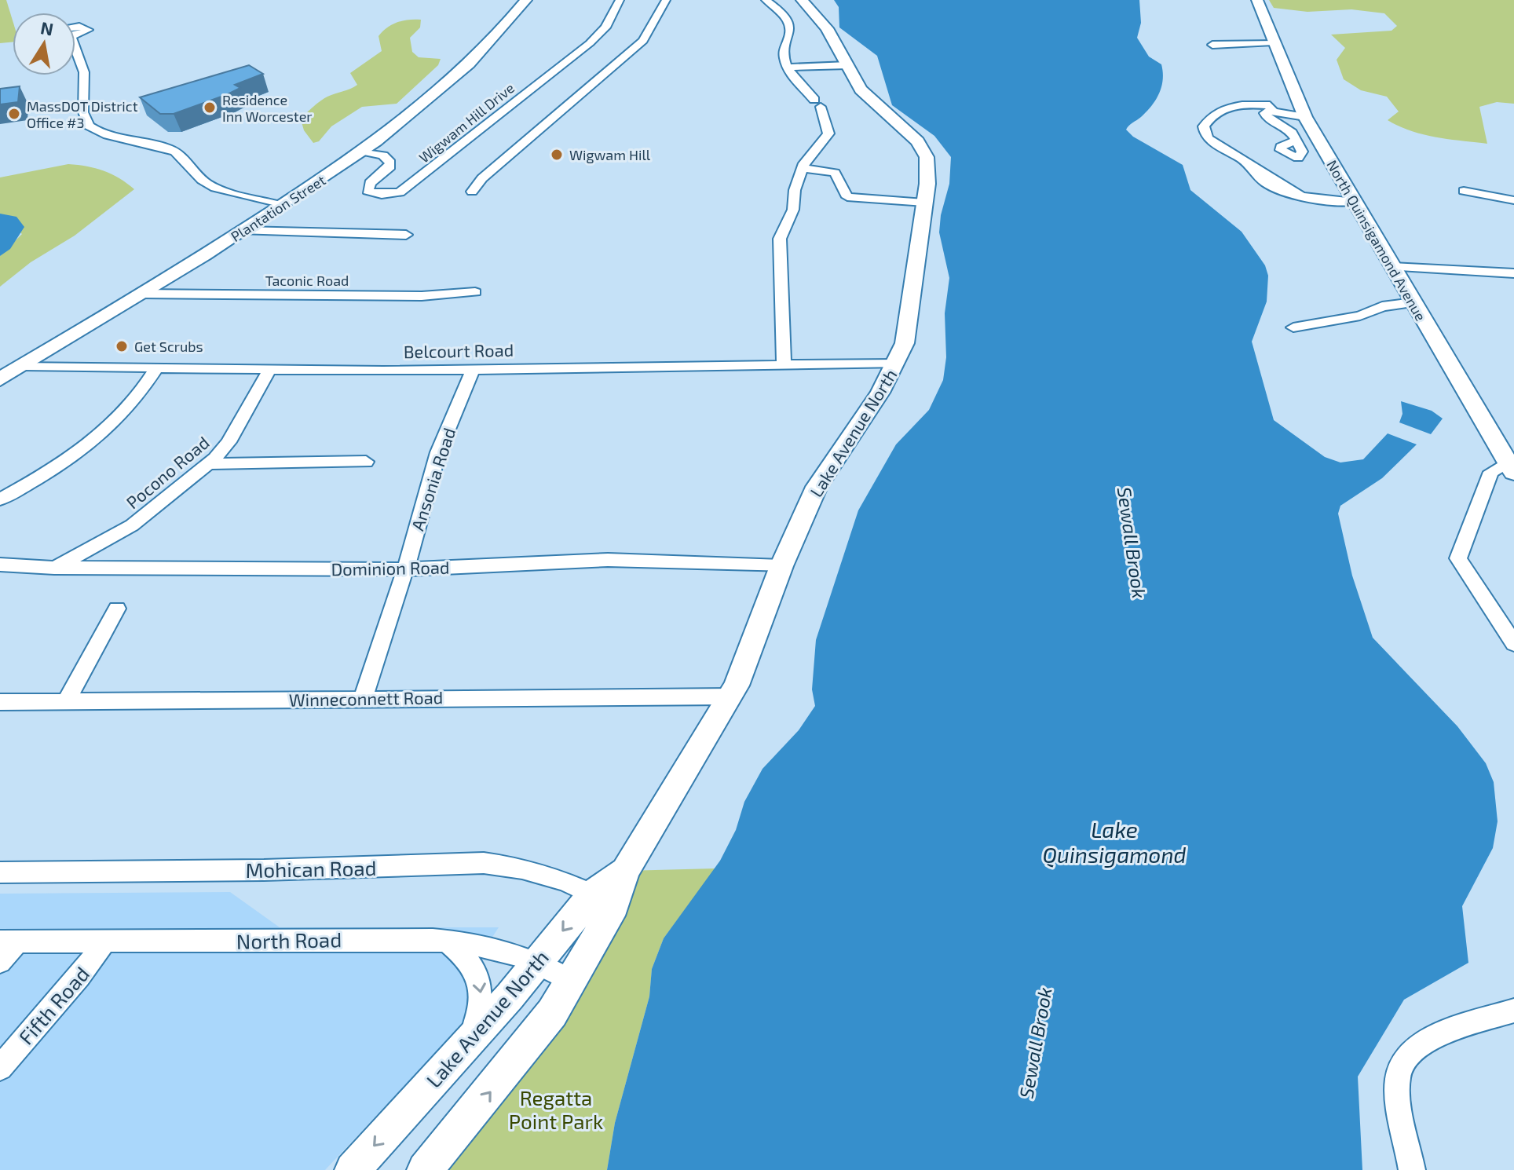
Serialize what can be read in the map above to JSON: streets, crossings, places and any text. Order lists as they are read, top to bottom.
{
  "streets": {
    "main road": ["Plantation Street", "North Quinsigamond Avenue", "Lake Avenue North"],
    "street": [
      "Wigwam Hill Drive",
      "Taconic Road",
      "Belcourt Road",
      "Pocono Road",
      "Ansonia Road",
      "Dominion Road",
      "Winneconnett Road",
      "Mohican Road",
      "North Road",
      "Fifth Road"
    ]
  },
  "crossings": [
    ["Wigwam Hill Drive", "Plantation Street"],
    ["Plantation Street", "Taconic Road"],
    ["Plantation Street", "Belcourt Road"],
    ["Belcourt Road", "Lake Avenue North"],
    ["Belcourt Road", "Pocono Road"],
    ["Belcourt Road", "Ansonia Road"],
    ["Lake Avenue North", "Dominion Road"],
    ["Lake Avenue North", "Winneconnett Road"],
    ["Lake Avenue North", "Mohican Road"],
    ["Lake Avenue North", "North Road"],
    ["Pocono Road", "Dominion Road"],
    ["Ansonia Road", "Dominion Road"],
    ["Ansonia Road", "Winneconnett Road"],
    ["North Road", "Fifth Road"]
  ],
  "water": ["Sewall Brook", "Lake Quinsigamond"],
  "parks": ["Regatta Point Park"],
  "places": [
    "Residence Inn Worcester",
    "MassDOT District Office #3",
    "Wigwam Hill",
    "Get Scrubs"
  ],
  "north": "top"
}
